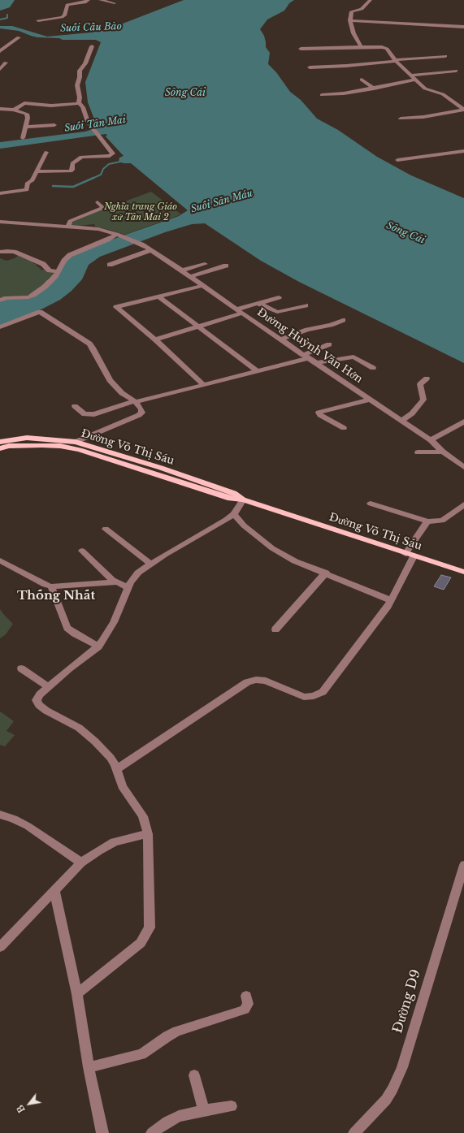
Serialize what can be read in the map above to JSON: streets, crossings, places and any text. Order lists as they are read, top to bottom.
{
  "streets": {
    "main road": ["Đường Võ Thị Sáu"],
    "street": ["Đường Huỳnh Văn Hớn", "Đường D9"]
  },
  "districts": ["Thống Nhất"],
  "water": [
    "Suối Cầu Bào",
    "Sông Cái",
    "Suối Tân Mai",
    "Suối Săn Máu"
  ],
  "parks": ["Nghĩa trang Giáo xứ Tân Mai 2"],
  "north": "bottom left"
}
